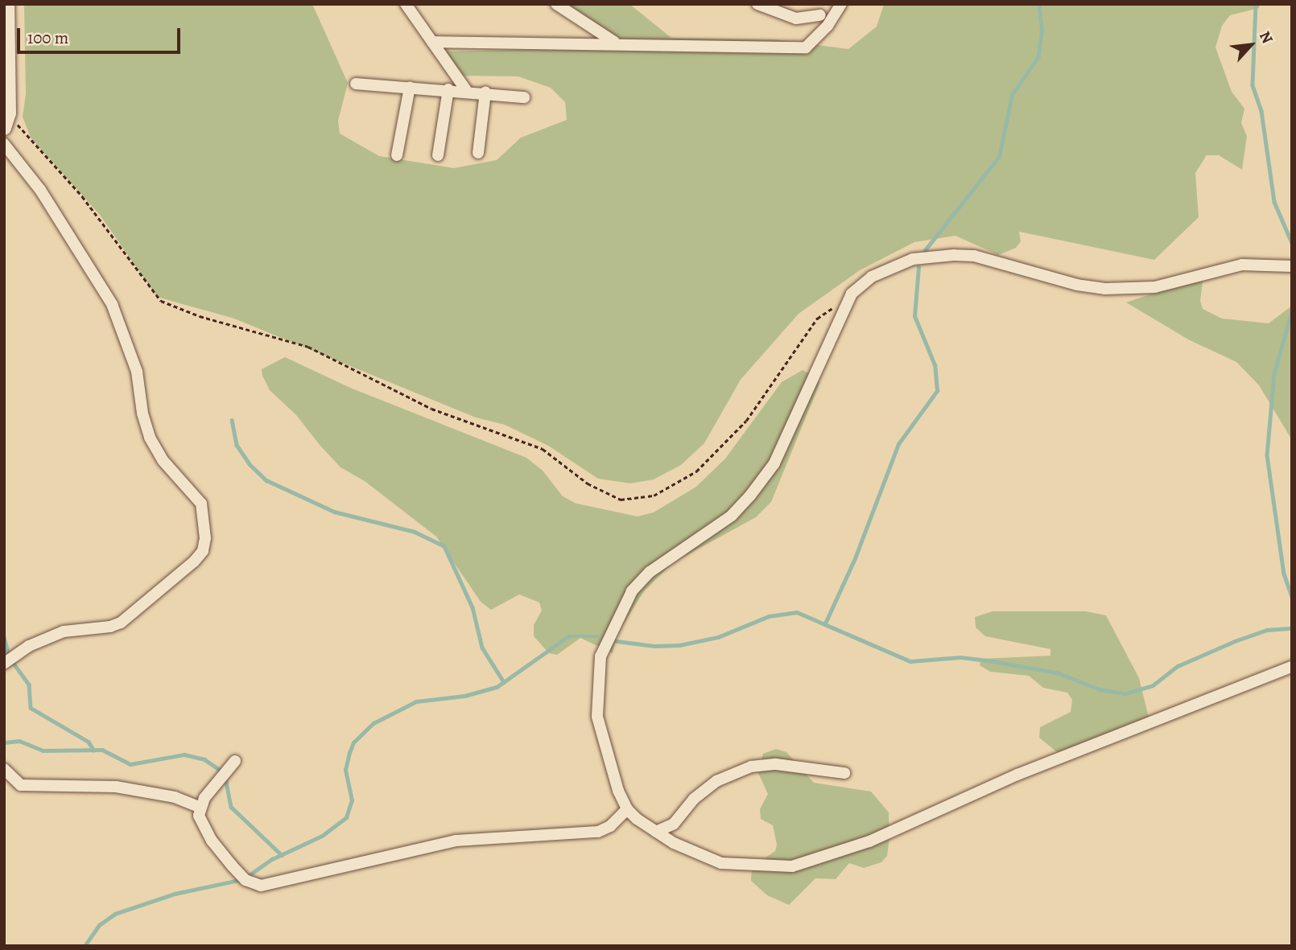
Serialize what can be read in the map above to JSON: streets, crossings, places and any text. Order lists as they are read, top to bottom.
{
  "scale_bar": "100 m",
  "north": "top right"
}
